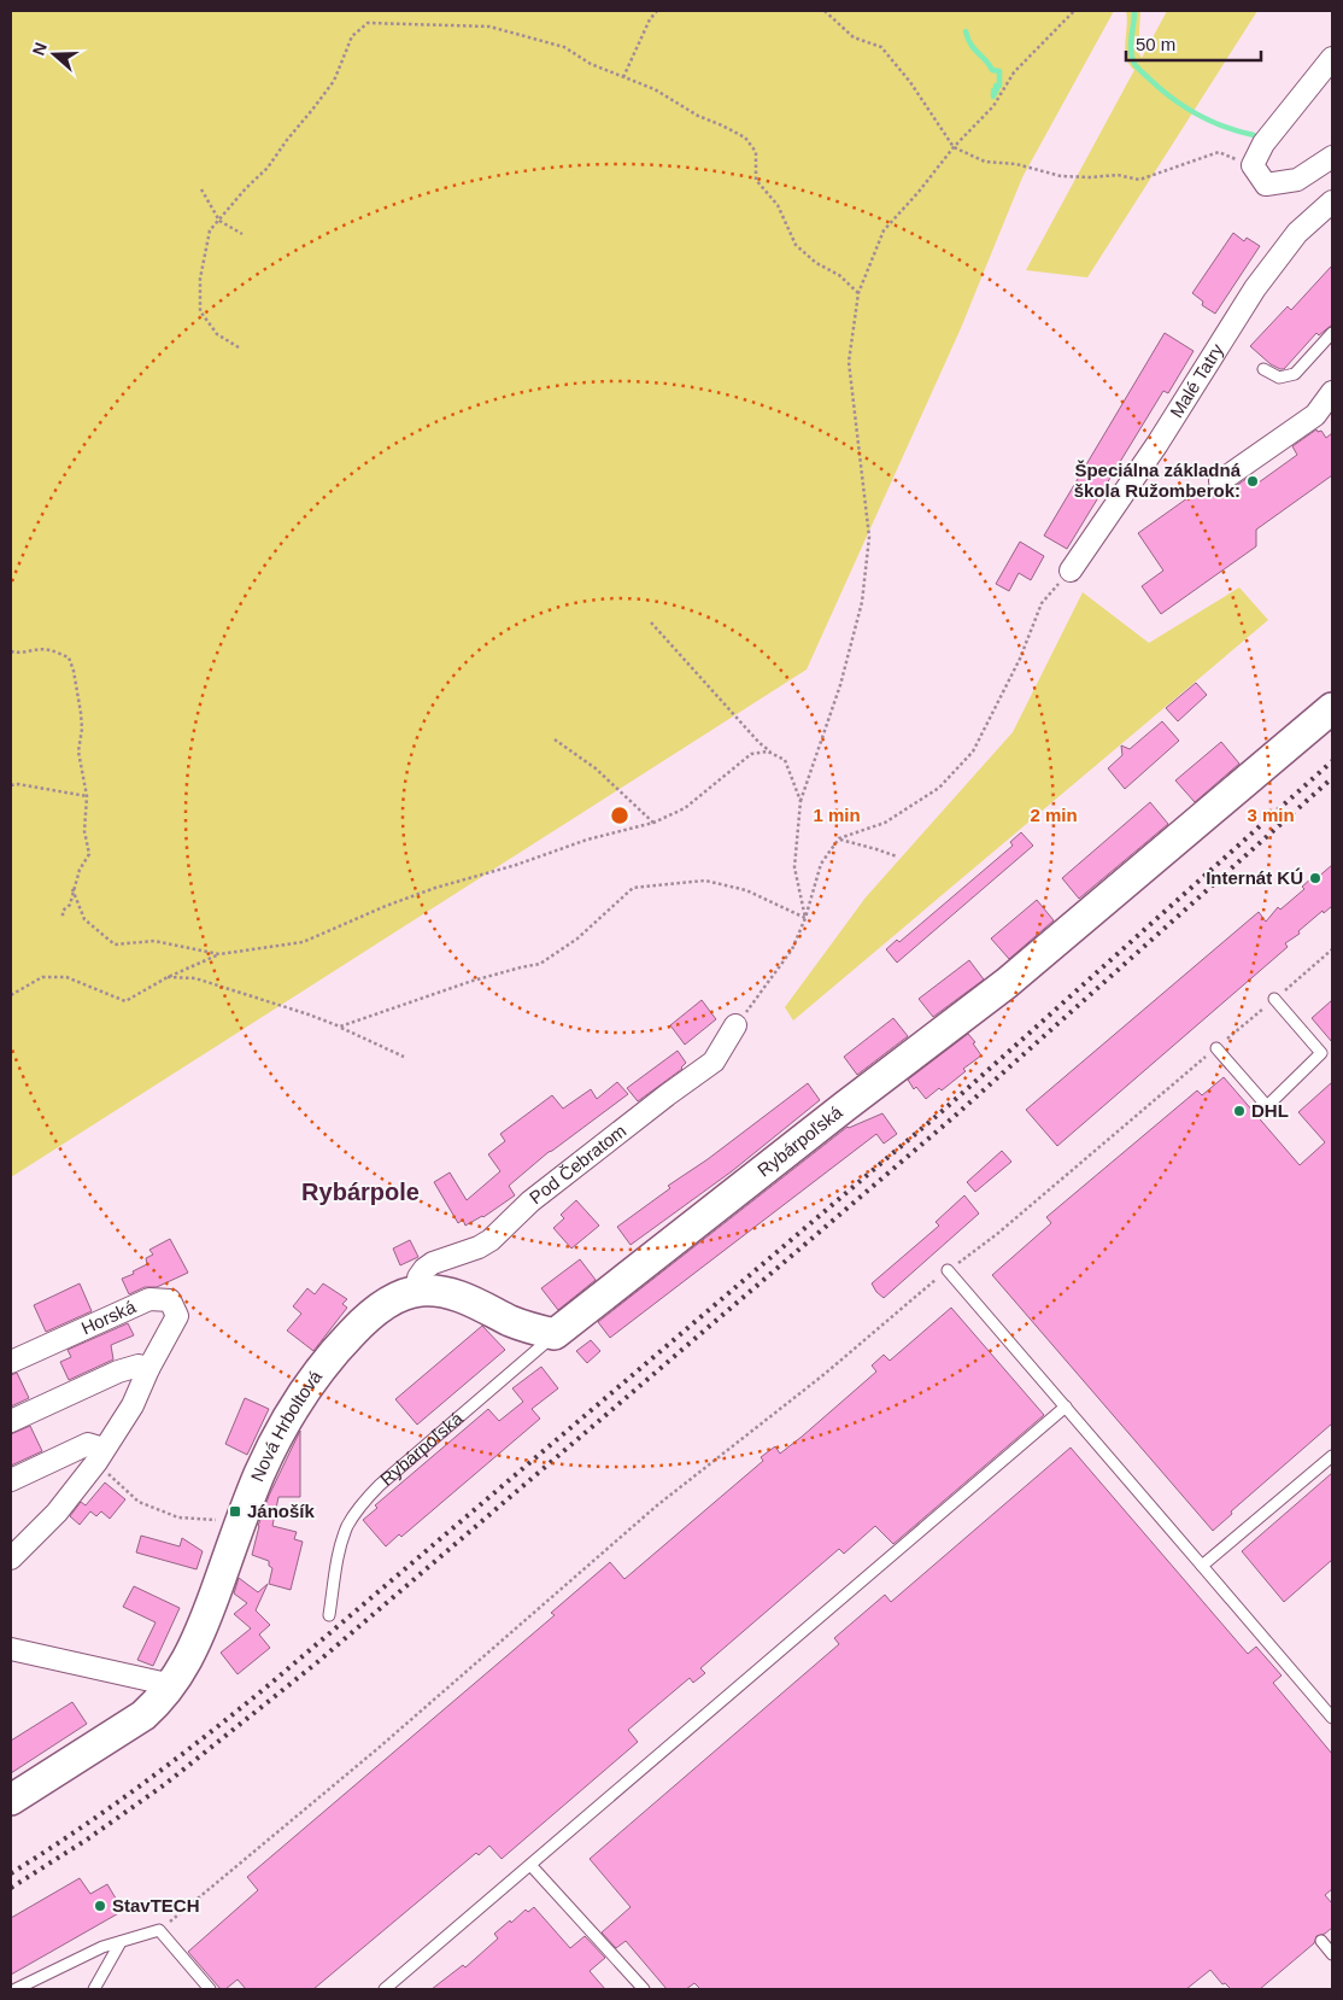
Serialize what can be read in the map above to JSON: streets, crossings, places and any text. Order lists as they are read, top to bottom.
{
  "streets": {
    "street": [
      "Malé Tatry",
      "Rybárpoľská",
      "Pod Čebratom",
      "Horská",
      "Nová Hrboltová"
    ]
  },
  "crossings": [
    ["Rybárpoľská", "Nová Hrboltová"],
    ["Pod Čebratom", "Nová Hrboltová"]
  ],
  "districts": ["Rybárpole"],
  "places": {
    "other": [
      "Špeciálna základná škola Ružomberok:",
      "Internát KÚ",
      "DHL",
      "StavTECH"
    ],
    "transit": ["Jánošík"]
  },
  "scale_bar": "50 m",
  "north": "left",
  "rings": ["1 min", "2 min", "3 min"]
}
